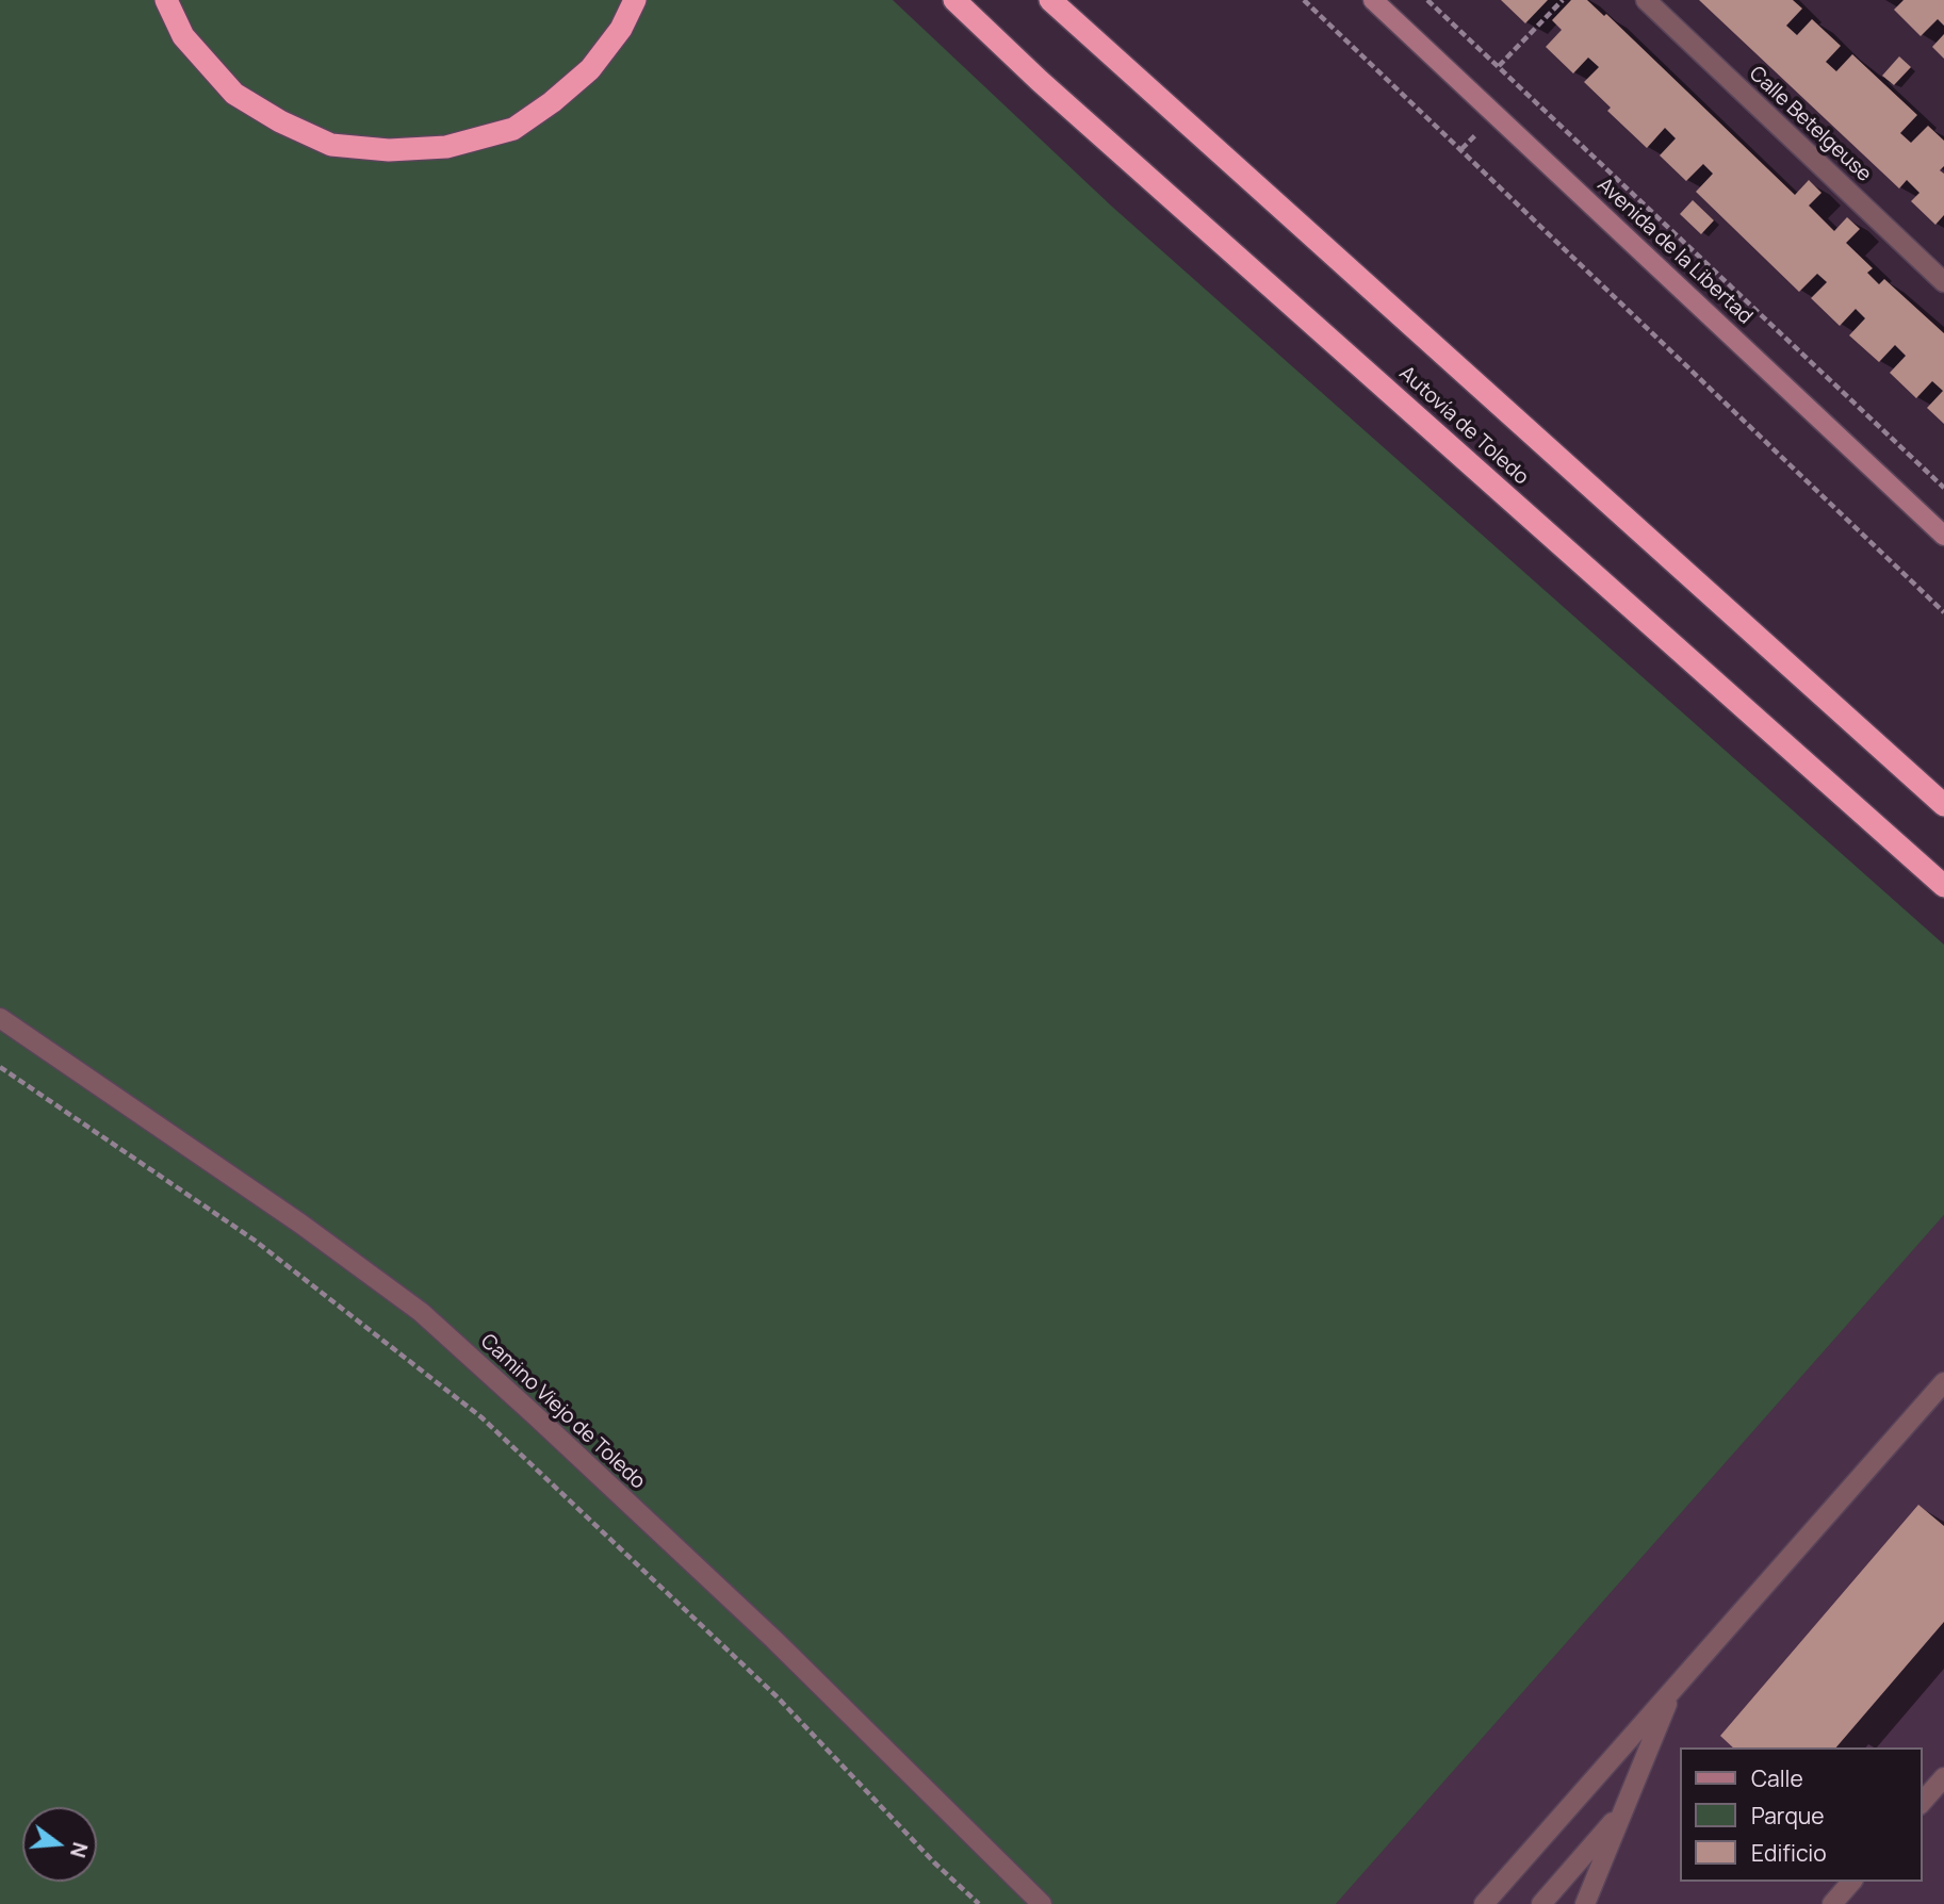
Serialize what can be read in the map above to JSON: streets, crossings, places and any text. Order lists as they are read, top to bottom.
{
  "streets": {
    "highway": ["Autovía de Toledo"],
    "street": ["Calle Betelgeuse", "Avenida de la Libertad", "Camino Viejo de Toledo"]
  },
  "legend": ["Calle", "Parque", "Edificio"],
  "north": "right"
}
